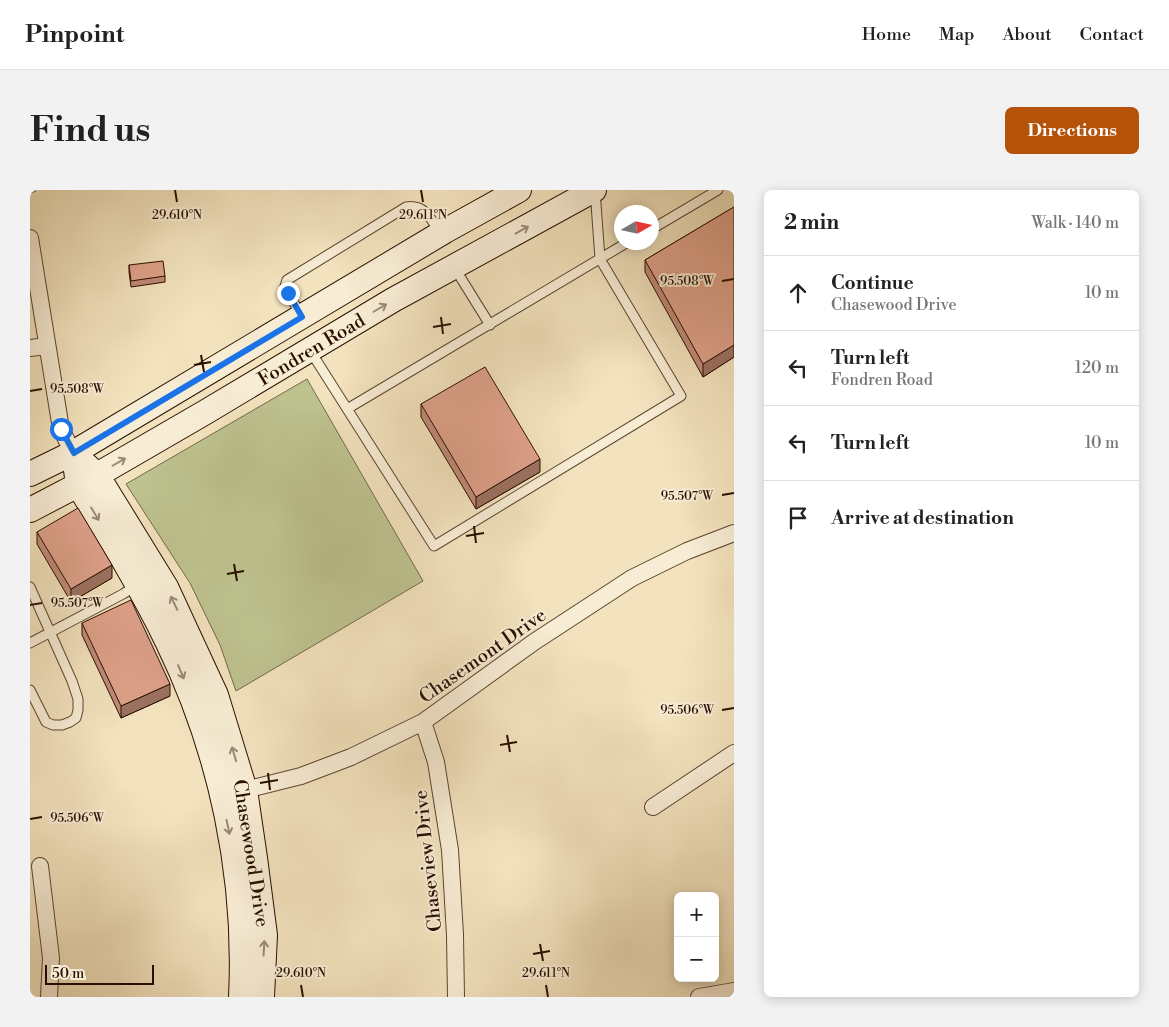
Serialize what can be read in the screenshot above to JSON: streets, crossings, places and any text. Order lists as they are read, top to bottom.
{
  "streets": {
    "main road": ["Fondren Road", "Chasewood Drive"],
    "street": ["Chasemont Drive", "Chaseview Drive"]
  },
  "crossings": [
    ["Fondren Road", "Chasewood Drive"],
    ["Chasemont Drive", "Chasewood Drive"],
    ["Chasemont Drive", "Chaseview Drive"]
  ],
  "scale_bar": "50 m",
  "north": "right",
  "page": {
    "header": "Pinpoint",
    "nav": [
      "Home",
      "Map",
      "About",
      "Contact"
    ],
    "buttons": "Directions",
    "title": "Find us",
    "heading": ["2 min", "Walk · 140 m"],
    "list": [
      ["Continue", "Chasewood Drive", "10 m"],
      ["Turn left", "Fondren Road", "120 m"],
      ["Turn left", "10 m"],
      "Arrive at destination"
    ],
    "map_buttons": ["+", "−"],
    "scale": "50 m"
  },
  "coordinates": [
    "29.610°N",
    "29.611°N",
    "95.508°W",
    "95.507°W",
    "95.506°W"
  ]
}
